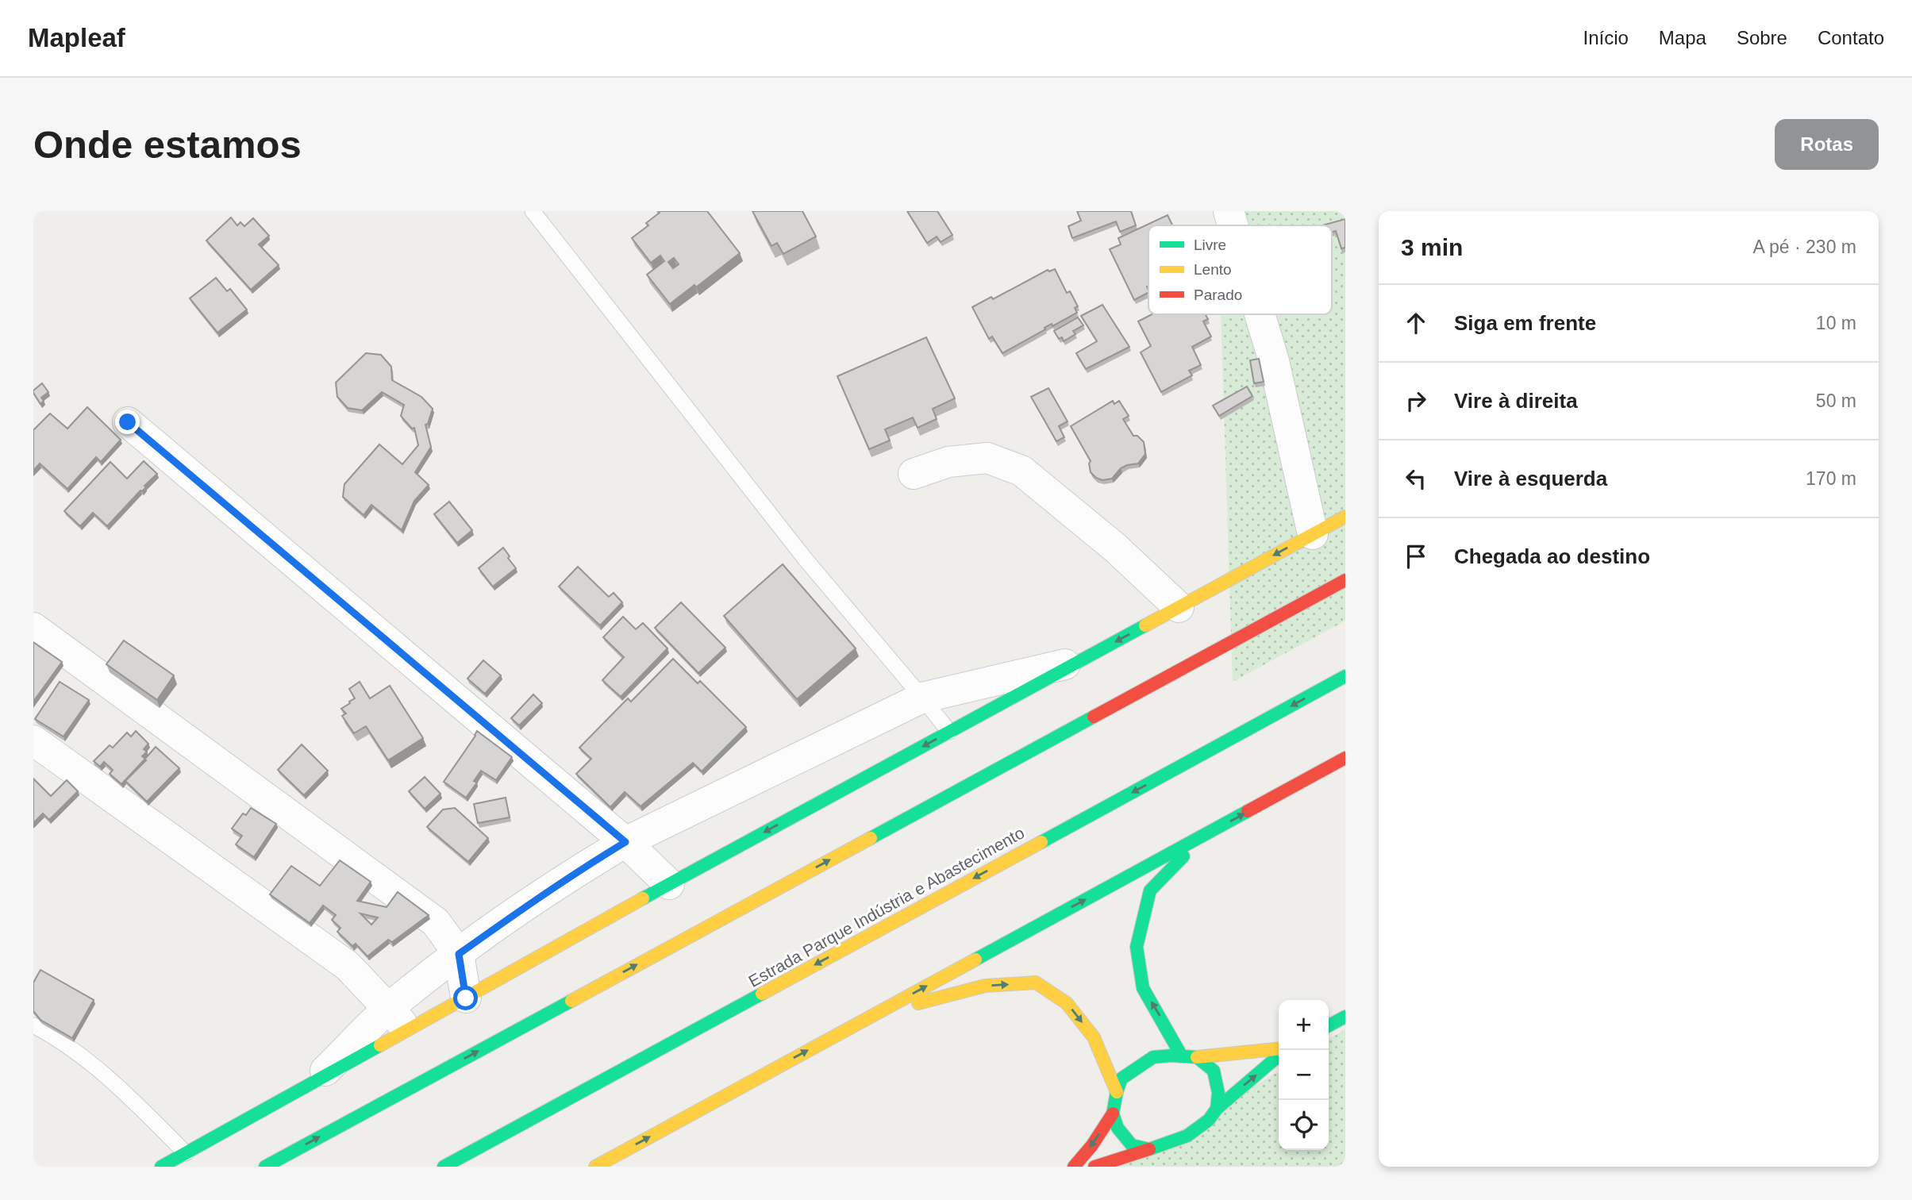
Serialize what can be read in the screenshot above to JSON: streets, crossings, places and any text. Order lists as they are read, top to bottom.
{
  "streets": {
    "main road": ["Estrada Parque Indústria e Abastecimento"]
  },
  "legend": ["Livre", "Lento", "Parado"],
  "page": {
    "header": "Mapleaf",
    "nav": [
      "Início",
      "Mapa",
      "Sobre",
      "Contato"
    ],
    "buttons": "Rotas",
    "title": "Onde estamos",
    "heading": ["3 min", "A pé · 230 m"],
    "list": [
      ["Siga em frente", "10 m"],
      ["Vire à direita", "50 m"],
      ["Vire à esquerda", "170 m"],
      "Chegada ao destino"
    ],
    "map_buttons": ["+", "−"]
  }
}
